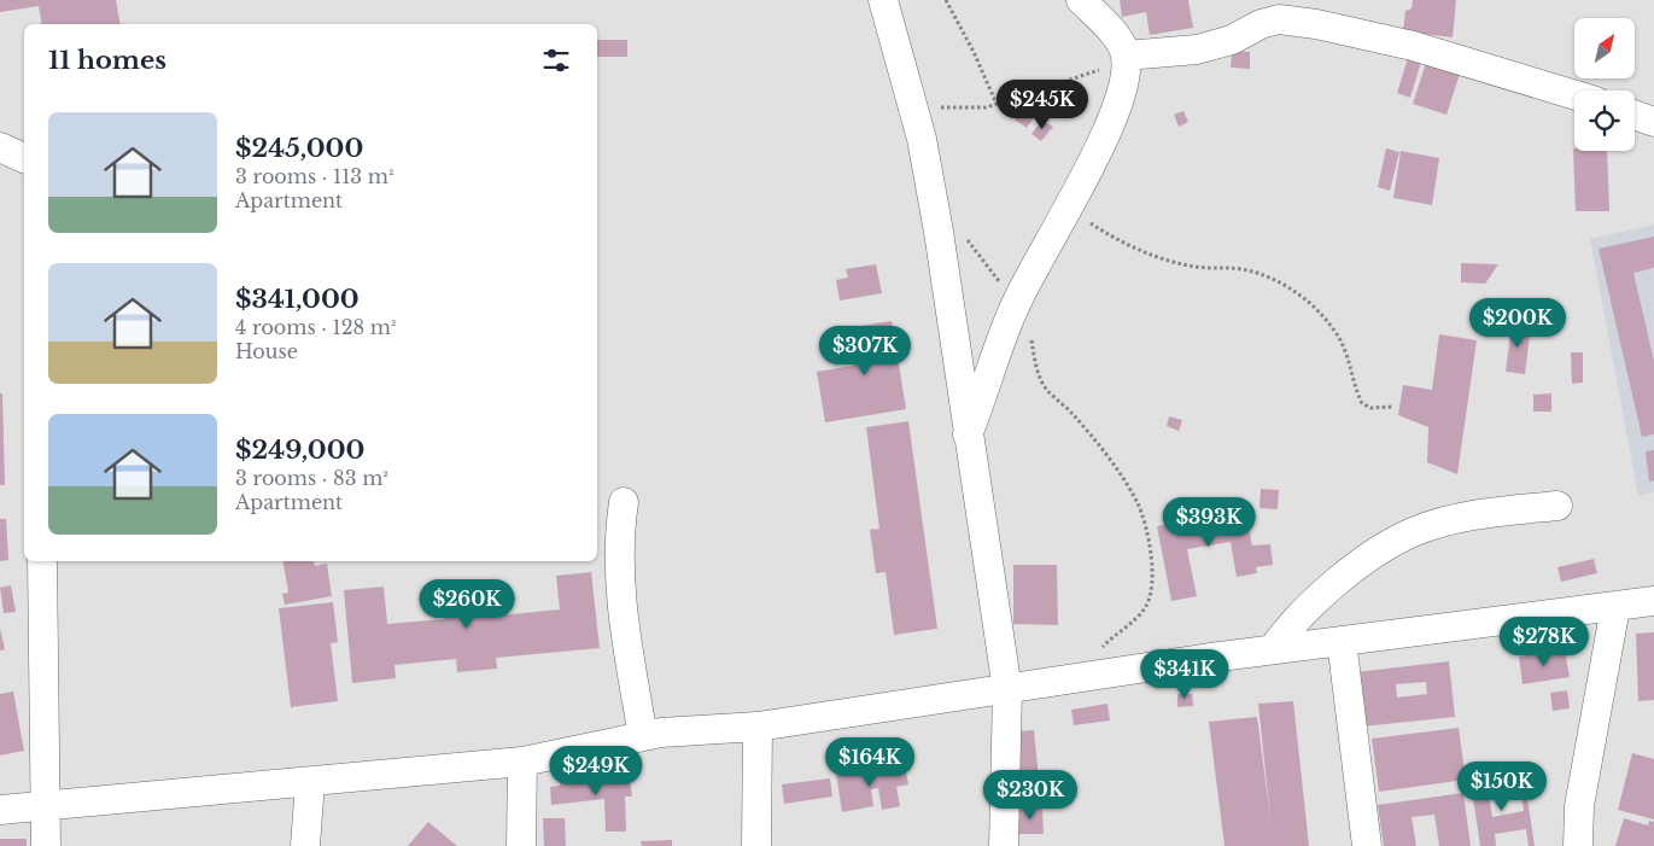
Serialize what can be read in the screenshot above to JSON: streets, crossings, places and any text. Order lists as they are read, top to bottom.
{
  "north": "top right",
  "page": {
    "heading": "11 homes",
    "price": [
      "$245K",
      "$200K",
      "$307K",
      "$393K",
      "$260K",
      "$278K",
      "$341K",
      "$164K",
      "$249K",
      "$150K",
      "$230K"
    ],
    "list": [
      {
        "name": "$245,000",
        "note": "3 rooms · 113 m² · Apartment"
      },
      {
        "name": "$341,000",
        "note": "4 rooms · 128 m² · House"
      },
      {
        "name": "$249,000",
        "note": "3 rooms · 83 m² · Apartment"
      }
    ]
  }
}
